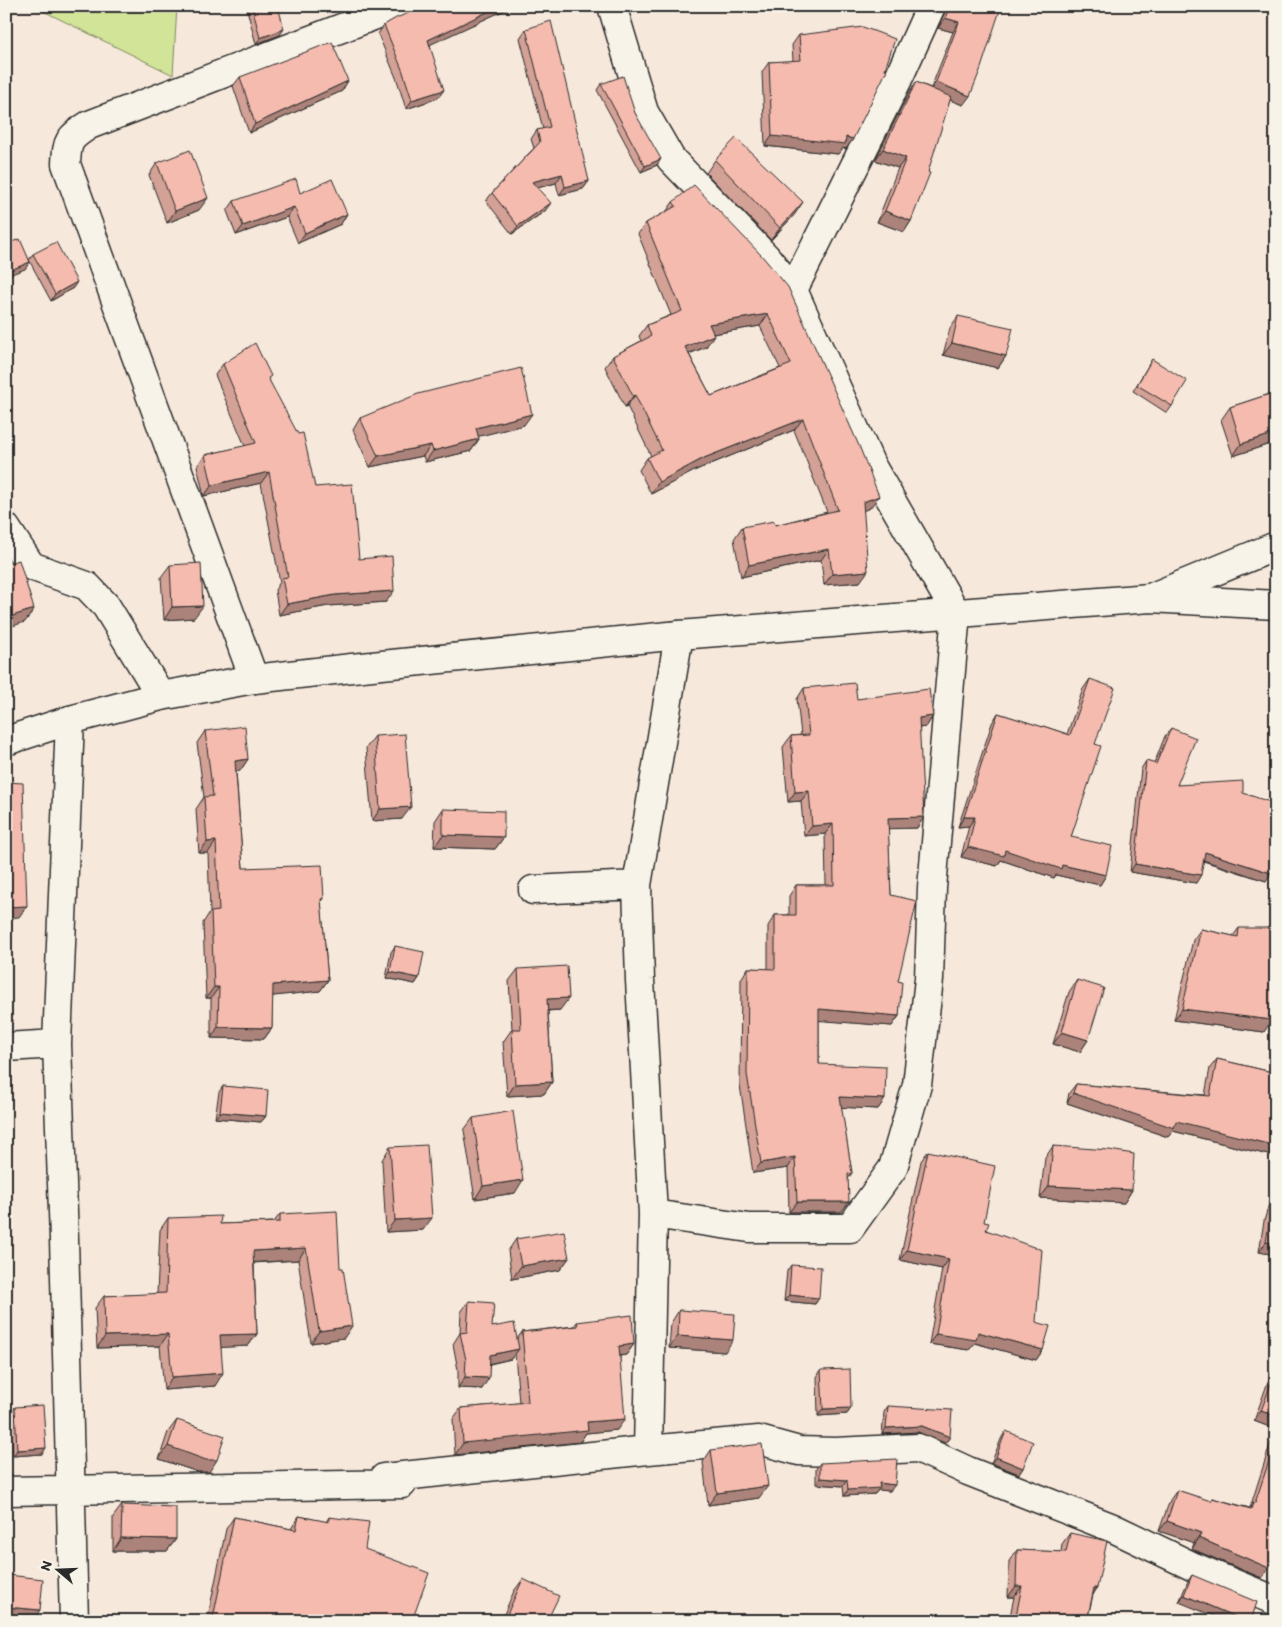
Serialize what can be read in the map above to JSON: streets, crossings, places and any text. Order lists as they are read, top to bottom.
{
  "north": "left"
}
